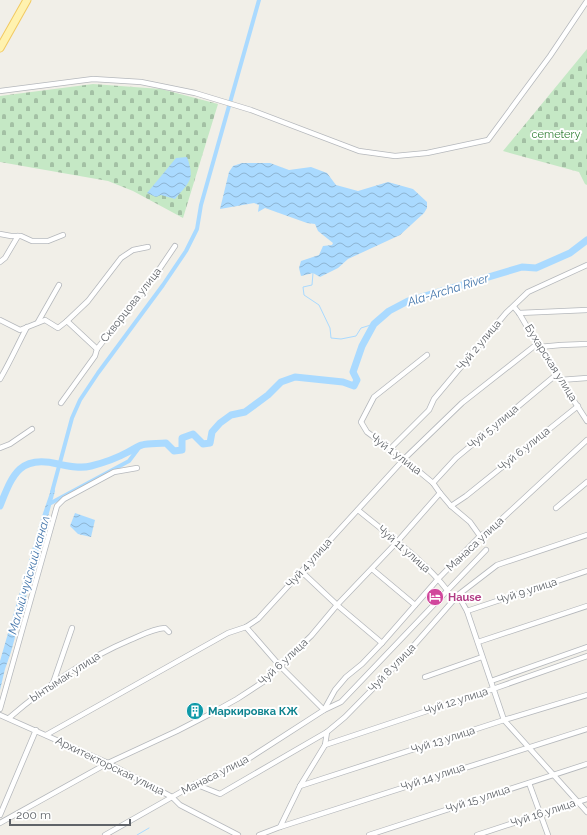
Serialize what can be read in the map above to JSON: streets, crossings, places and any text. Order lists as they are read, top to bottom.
{
  "streets": {
    "street": [
      "Скворцова улица",
      "Чуй 2 улица",
      "Бухарская улица",
      "Чуй 5 улица",
      "Чуй 6 улица",
      "Чуй 1 улица",
      "Манаса улица",
      "Чуй 11 улица",
      "Чуй 4 улица",
      "Чуй 9 улица",
      "Чуй 8 улица",
      "Ынтымак улица",
      "Чуй 12 улица",
      "Чуй 13 улица",
      "Архитекторская улица",
      "Чуй 14 улица",
      "Чуй 15 улица",
      "Чуй 16 улица"
    ]
  },
  "crossings": [
    ["Чуй 2 улица", "Бухарская улица"],
    ["Чуй 2 улица", "Чуй 1 улица"],
    ["Бухарская улица", "Чуй 5 улица"],
    ["Бухарская улица", "Чуй 6 улица"],
    ["Бухарская улица", "Чуй 4 улица"],
    ["Чуй 5 улица", "Чуй 1 улица"],
    ["Чуй 6 улица", "Чуй 1 улица"],
    ["Чуй 6 улица", "Чуй 11 улица"],
    ["Чуй 6 улица", "Архитекторская улица"],
    ["Чуй 1 улица", "Манаса улица"],
    ["Чуй 1 улица", "Чуй 4 улица"],
    ["Манаса улица", "Чуй 11 улица"],
    ["Манаса улица", "Чуй 8 улица"],
    ["Манаса улица", "Архитекторская улица"],
    ["Чуй 11 улица", "Чуй 4 улица"],
    ["Чуй 4 улица", "Архитекторская улица"],
    ["Ынтымак улица", "Архитекторская улица"]
  ],
  "water": ["Ala-Archa River", "Малый чуйский канал"],
  "parks": ["cemetery"],
  "places": {
    "hotel": ["Hause"],
    "building": ["Маркировка КЖ"]
  },
  "scale_bar": "200 m"
}
